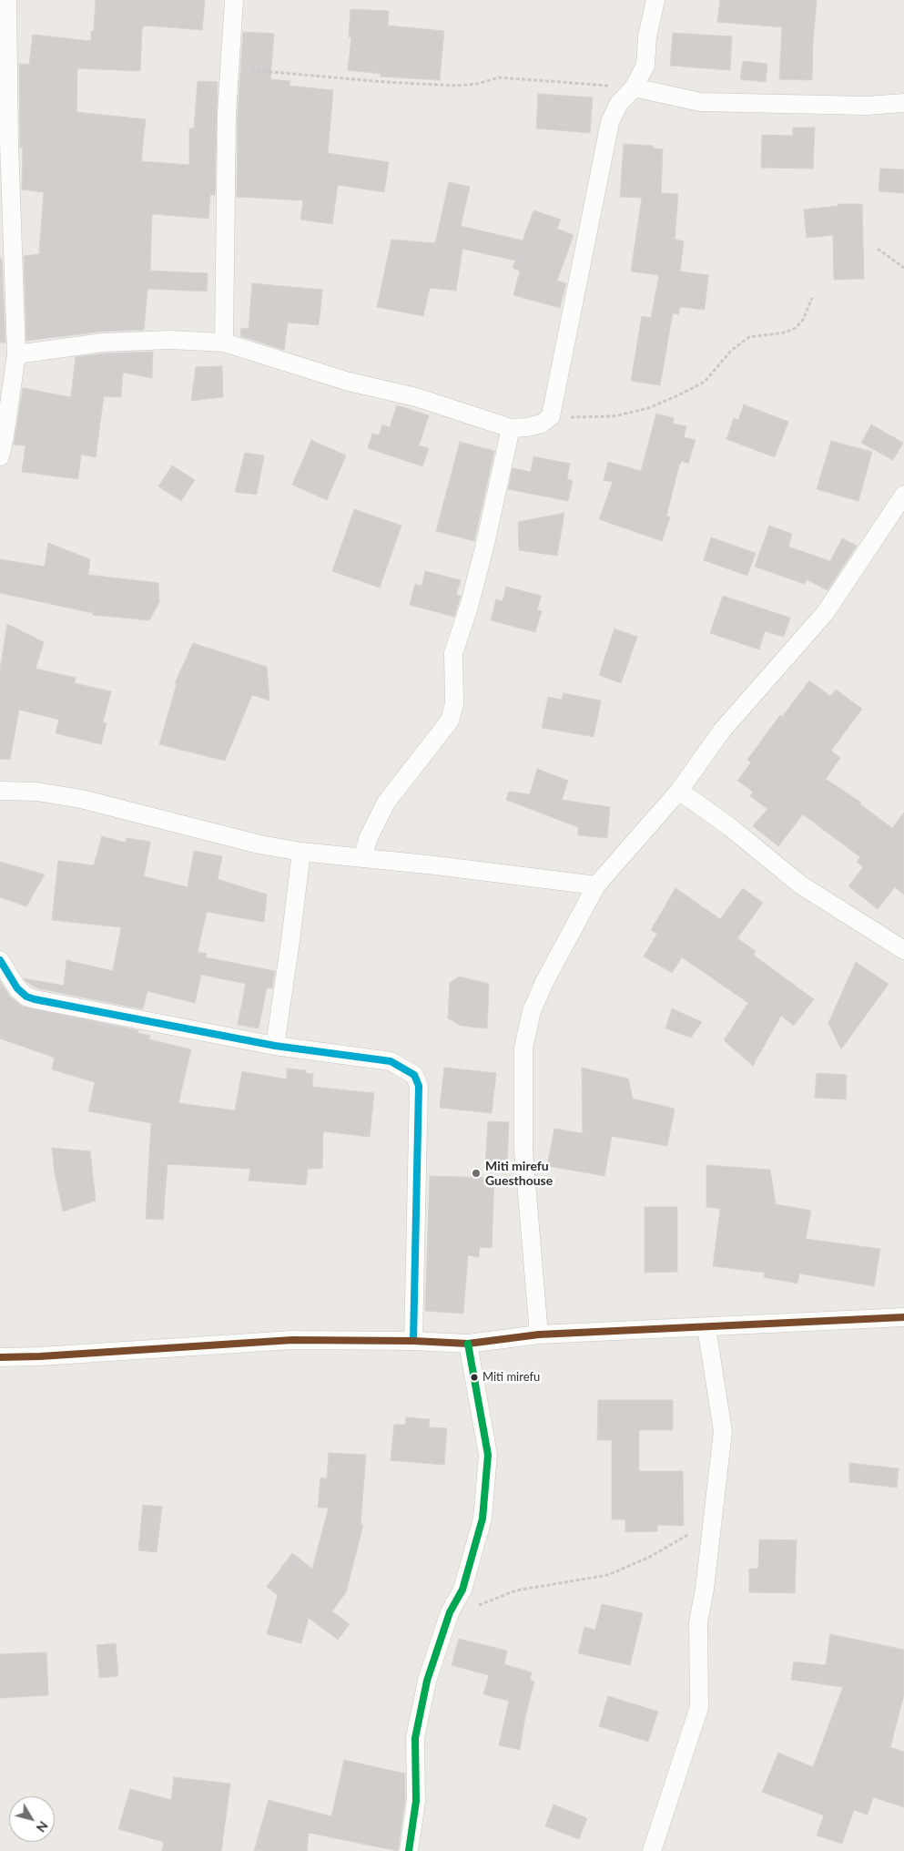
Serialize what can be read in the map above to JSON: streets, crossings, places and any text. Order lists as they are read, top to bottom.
{
  "places": ["Miti mirefu Guesthouse", "Miti mirefu"],
  "north": "bottom right"
}
